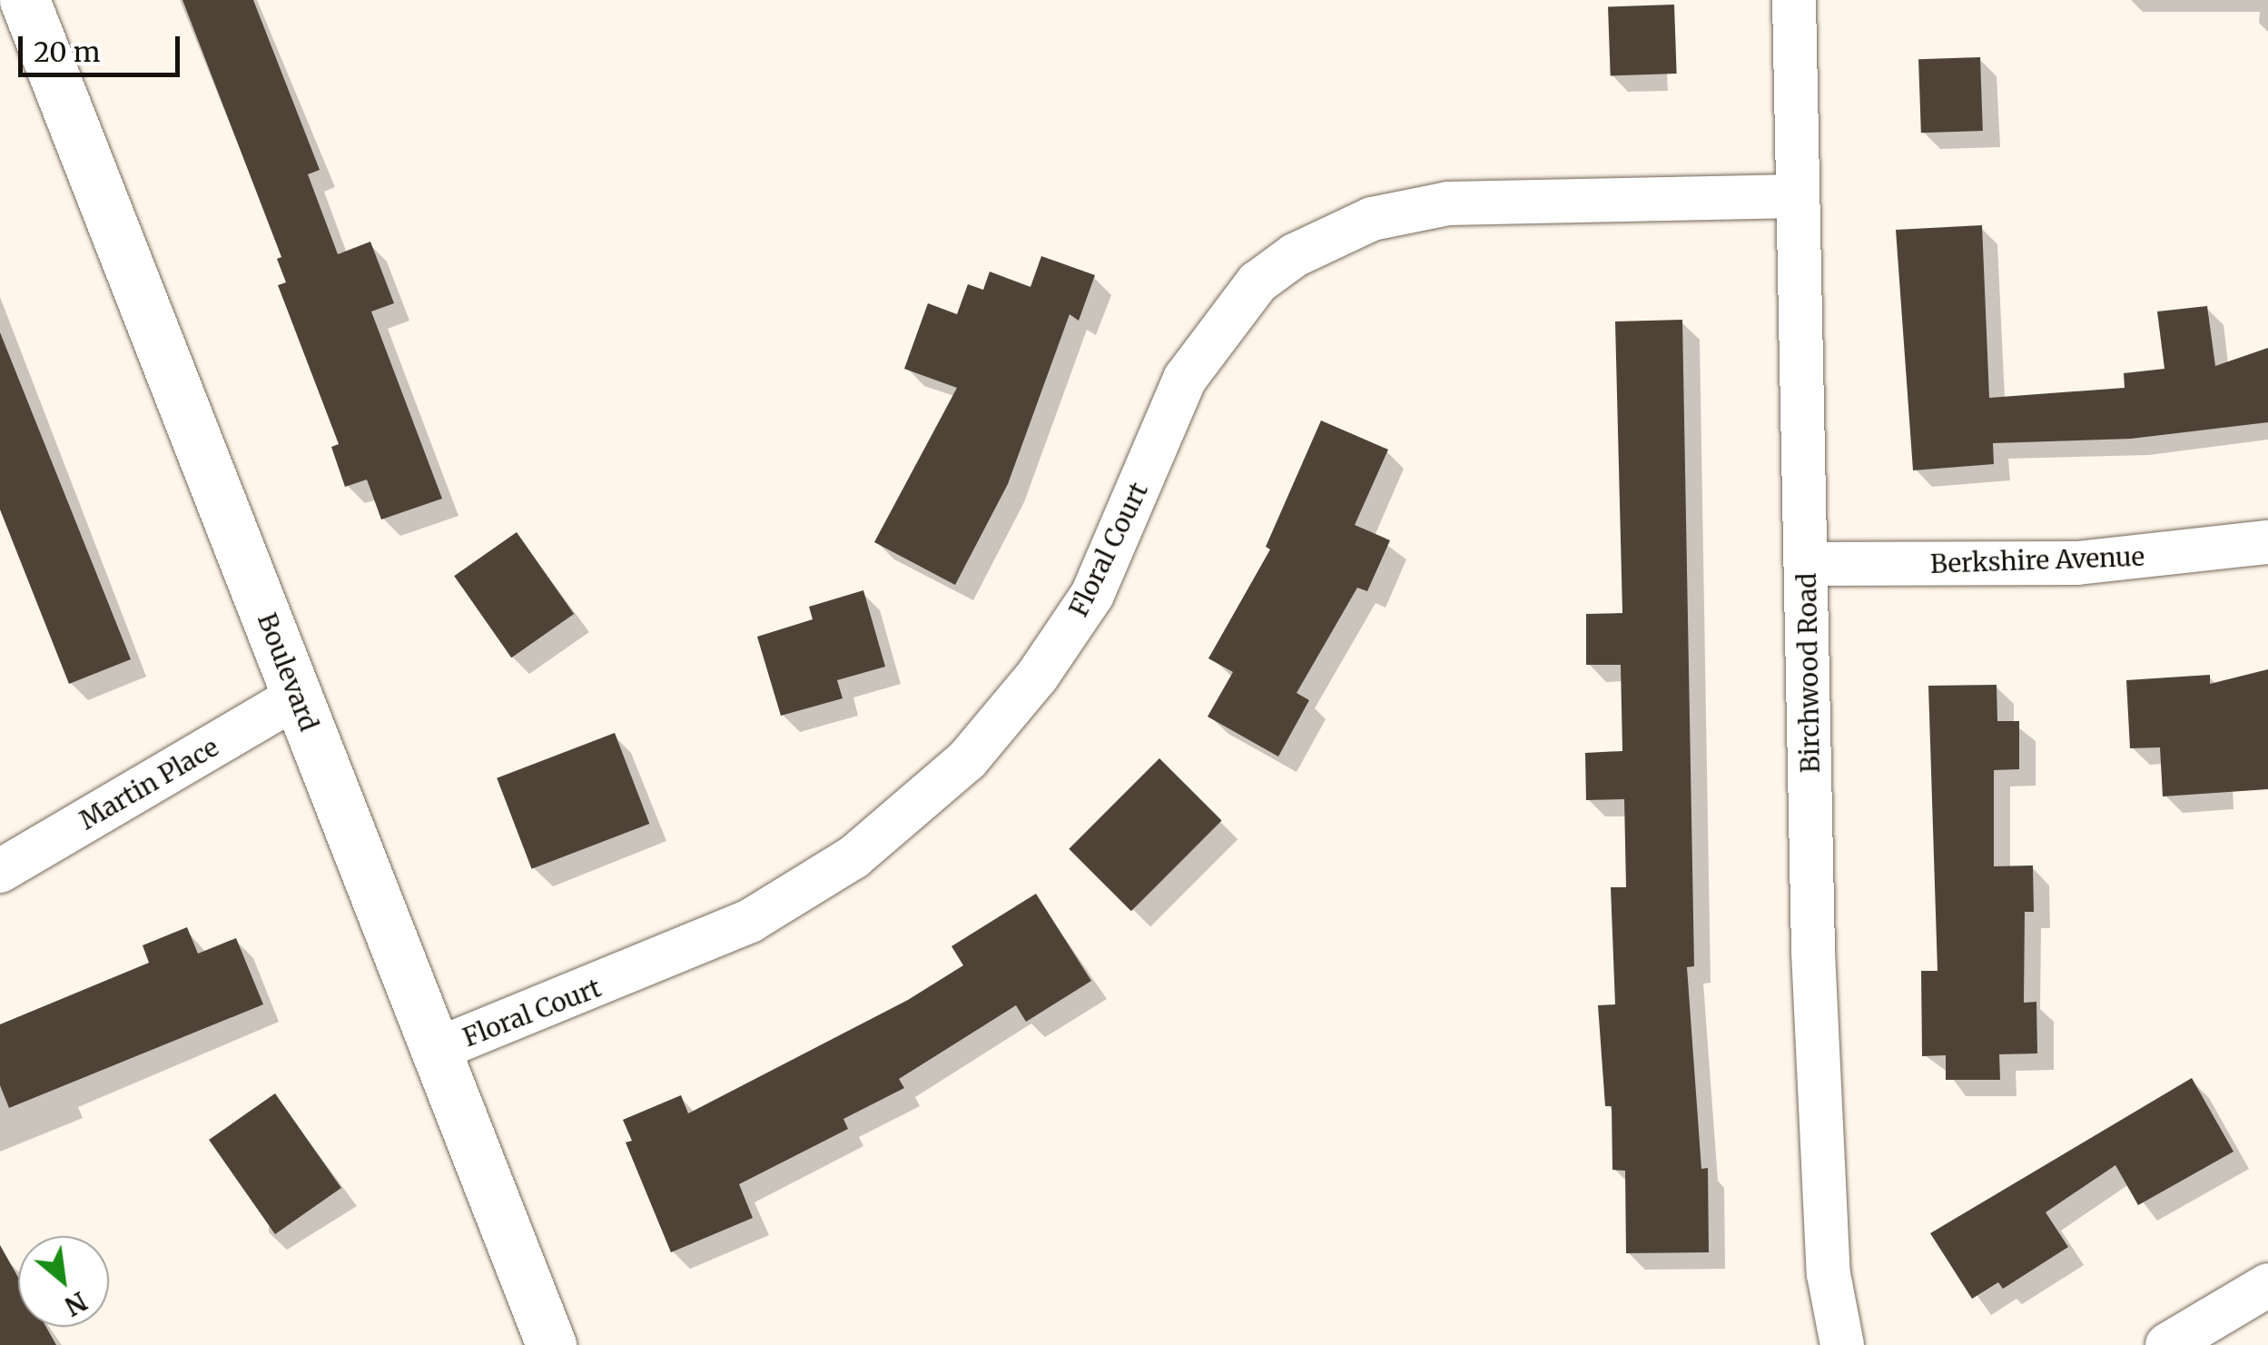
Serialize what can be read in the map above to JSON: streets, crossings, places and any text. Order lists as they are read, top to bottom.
{
  "streets": {
    "street": [
      "Floral Court",
      "Berkshire Avenue",
      "Boulevard",
      "Birchwood Road",
      "Martin Place"
    ]
  },
  "crossings": [
    ["Floral Court", "Boulevard"],
    ["Floral Court", "Birchwood Road"],
    ["Berkshire Avenue", "Birchwood Road"],
    ["Boulevard", "Martin Place"]
  ],
  "scale_bar": "20 m",
  "north": "bottom right"
}
